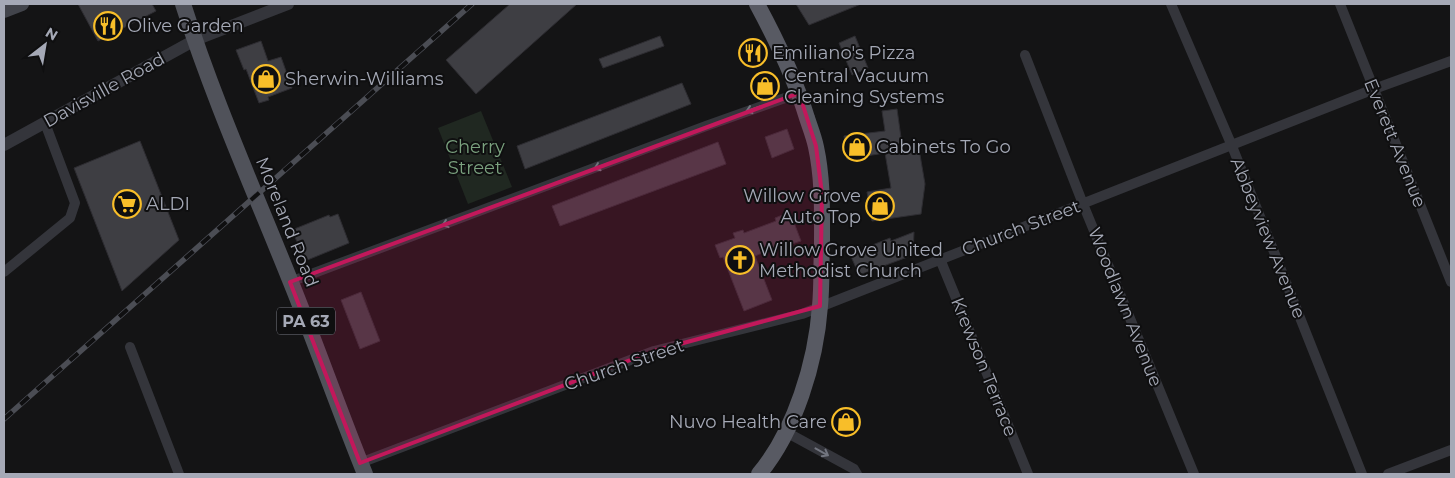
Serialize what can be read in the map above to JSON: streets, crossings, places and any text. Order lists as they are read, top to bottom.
{
  "streets": {
    "main road": ["Moreland Road", "PA 63"],
    "street": [
      "Davisville Road",
      "Everett Avenue",
      "Church Street",
      "Abbeyview Avenue",
      "Woodlawn Avenue",
      "Krewson Terrace"
    ]
  },
  "crossings": [
    ["Davisville Road", "Moreland Road"],
    ["Davisville Road", "PA 63"],
    ["Everett Avenue", "Church Street"],
    ["Moreland Road", "Church Street"],
    ["Moreland Road", "PA 63"],
    ["Church Street", "Abbeyview Avenue"],
    ["Church Street", "Woodlawn Avenue"],
    ["Church Street", "Krewson Terrace"]
  ],
  "parks": ["Cherry Street"],
  "places": {
    "restaurant": ["Olive Garden", "Emiliano's Pizza"],
    "shop": [
      "Sherwin-Williams",
      "Central Vacuum Cleaning Systems",
      "Cabinets To Go",
      "Willow Grove Auto Top",
      "Nuvo Health Care"
    ],
    "supermarket": ["ALDI"],
    "church": ["Willow Grove United Methodist Church"]
  },
  "north": "top right"
}
